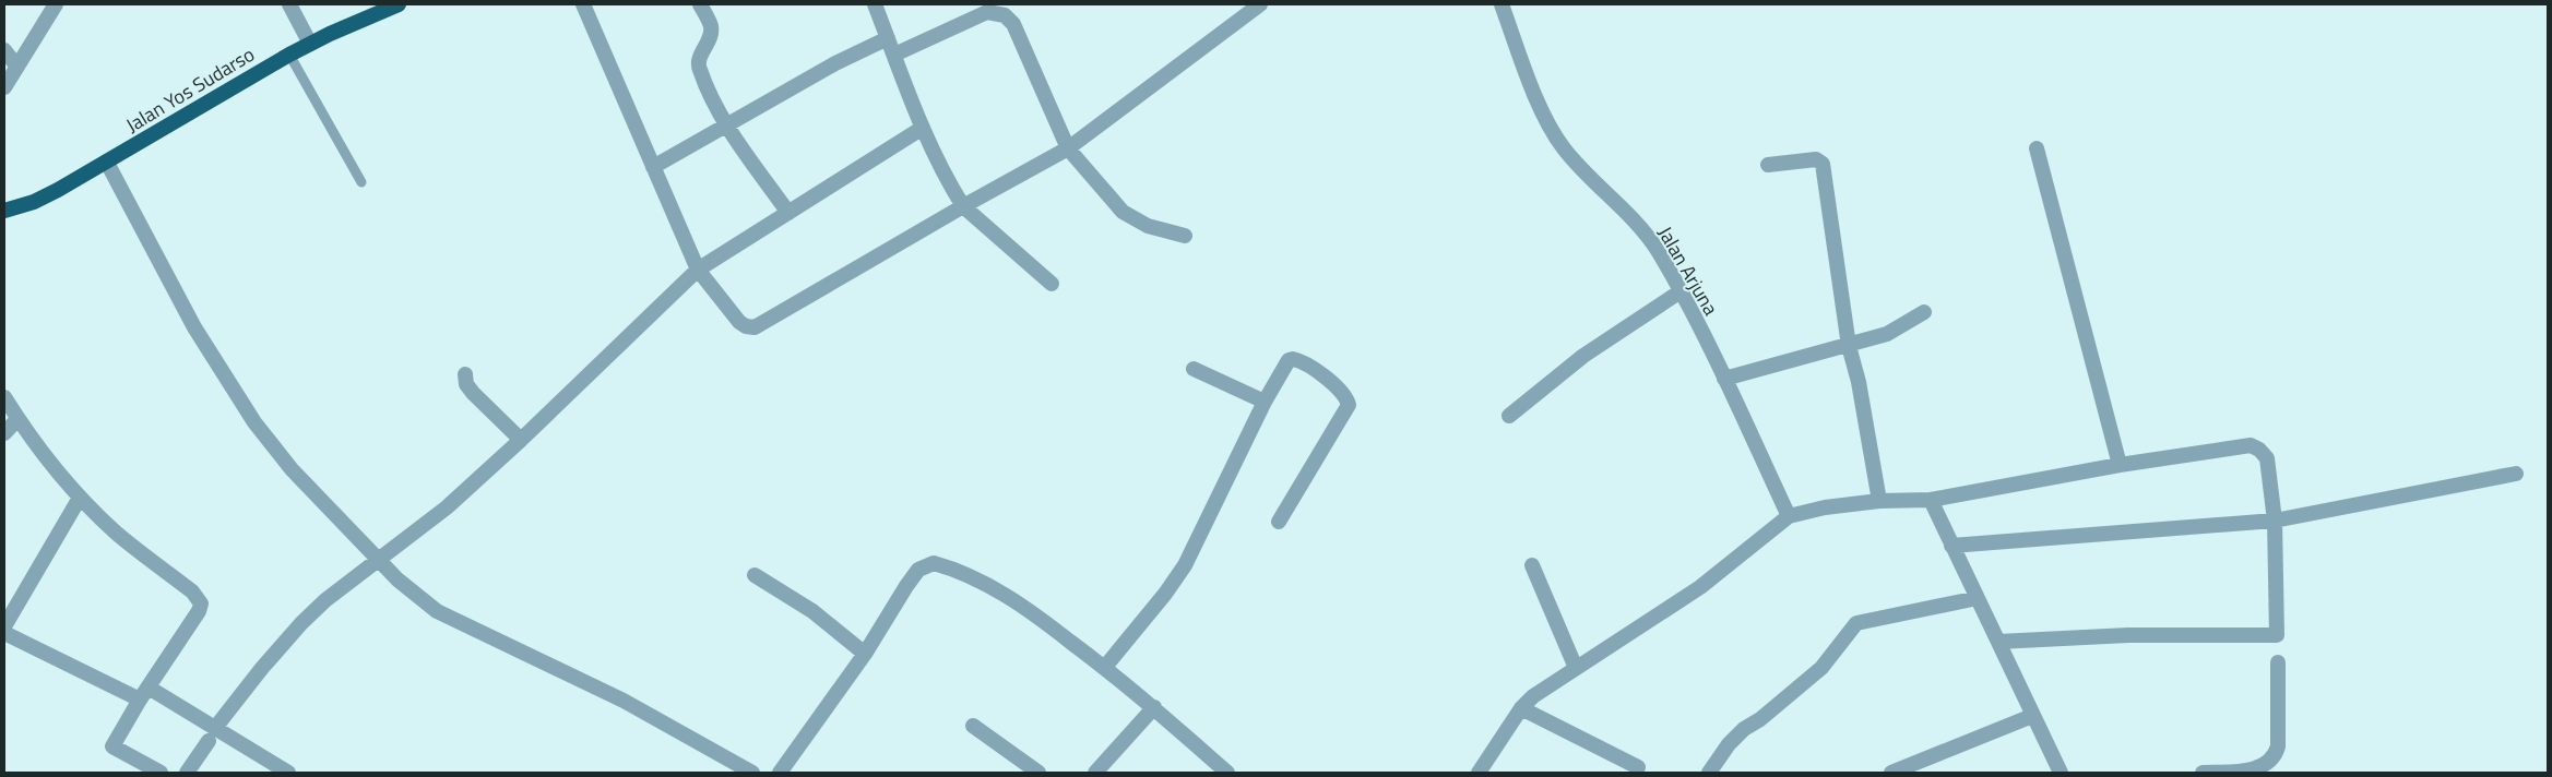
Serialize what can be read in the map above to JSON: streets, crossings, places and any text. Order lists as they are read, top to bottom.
{
  "streets": {
    "highway": ["Jalan Yos Sudarso"],
    "street": ["Jalan Arjuna"]
  }
}
